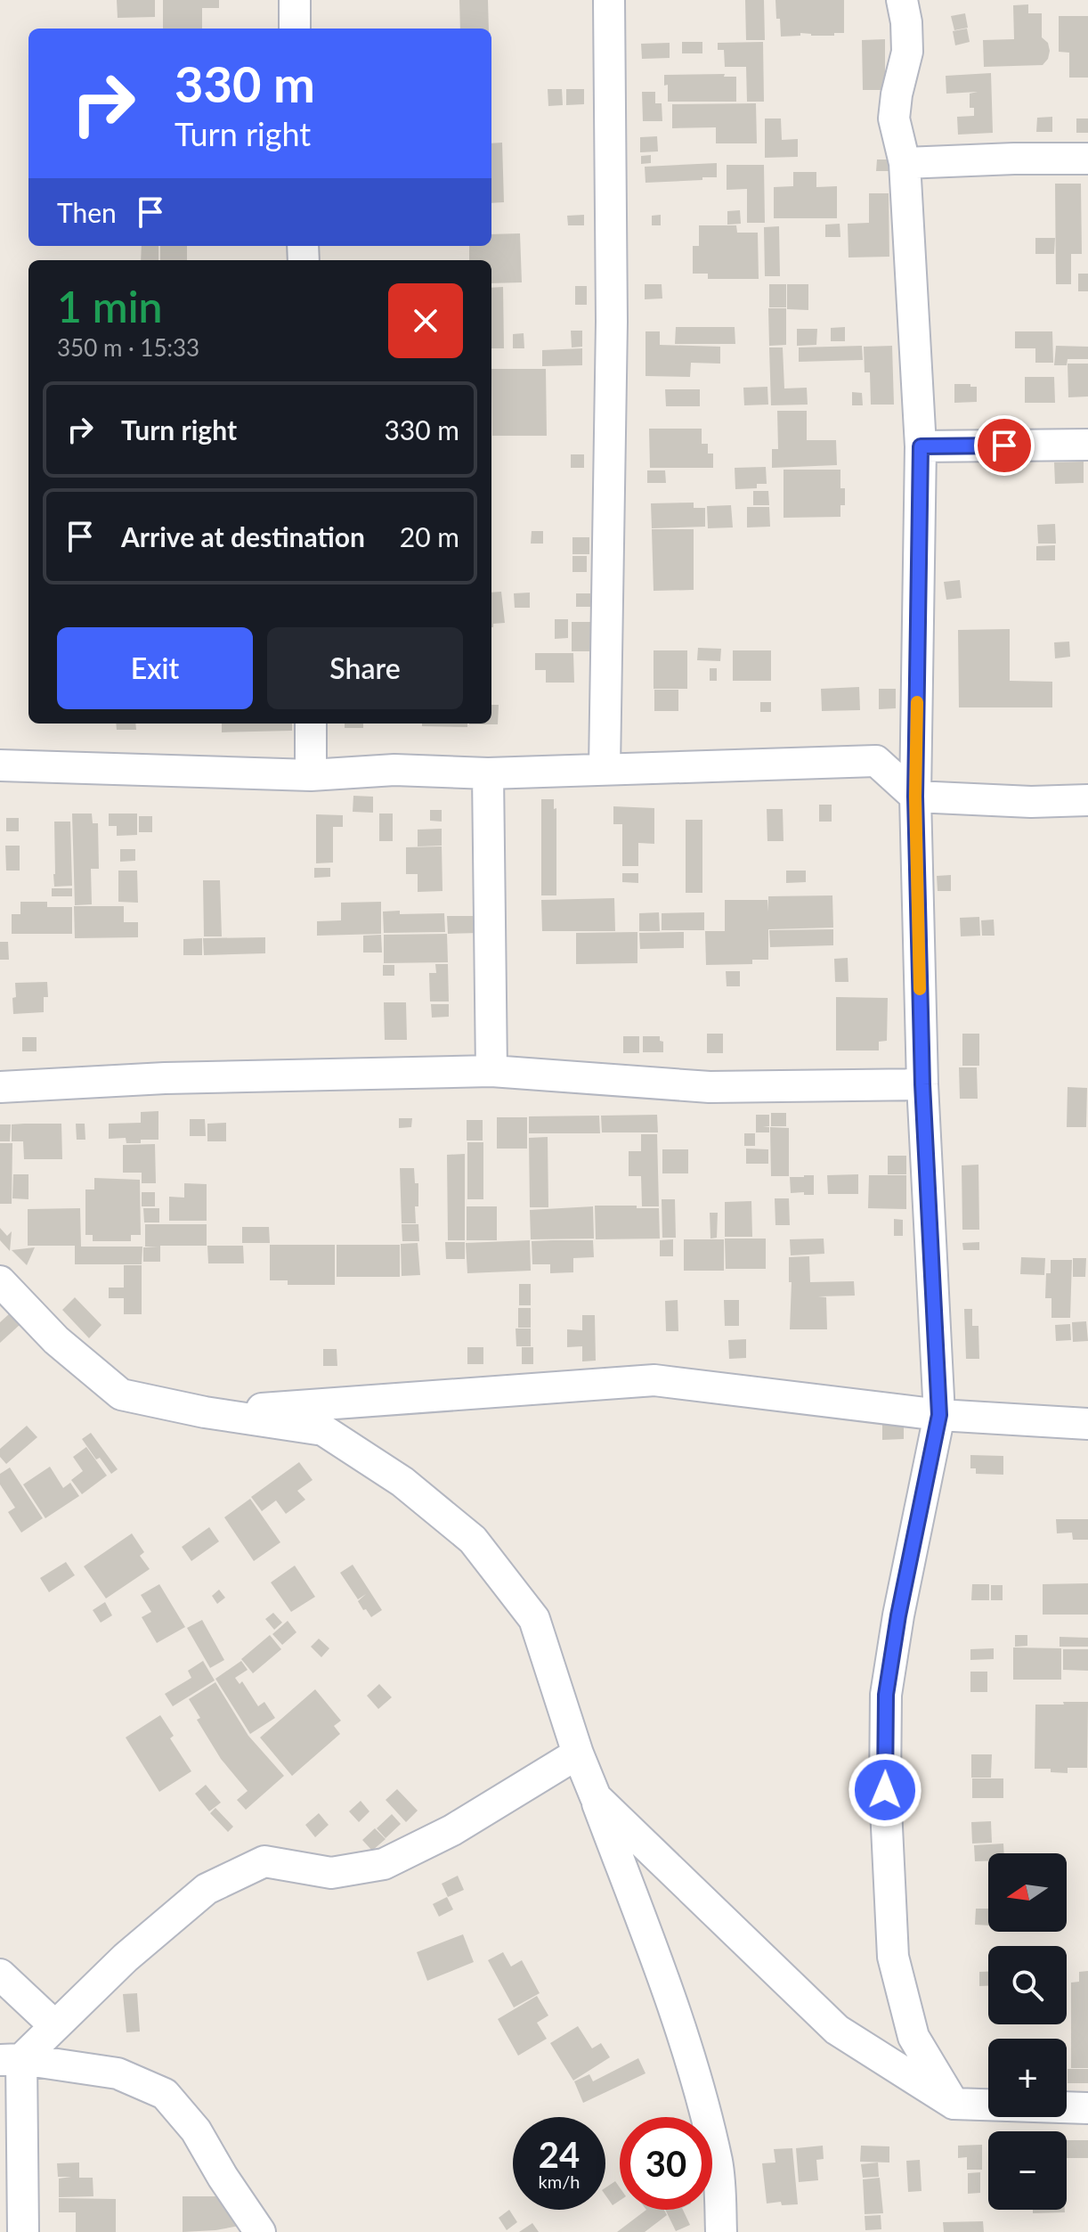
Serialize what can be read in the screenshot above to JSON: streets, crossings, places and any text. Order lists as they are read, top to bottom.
{
  "north": "left",
  "page": {
    "turn": ["330 m", "Turn right"],
    "then": "Then",
    "heading": ["1 min", "350 m · 15:33"],
    "list": [
      {
        "name": "Turn right",
        "value": "330 m"
      },
      {
        "name": "Arrive at destination",
        "value": "20 m"
      }
    ],
    "buttons": ["Exit", "Share"],
    "map_buttons": ["+", "−"],
    "speed": "24 km/h",
    "limit": "30"
  }
}
